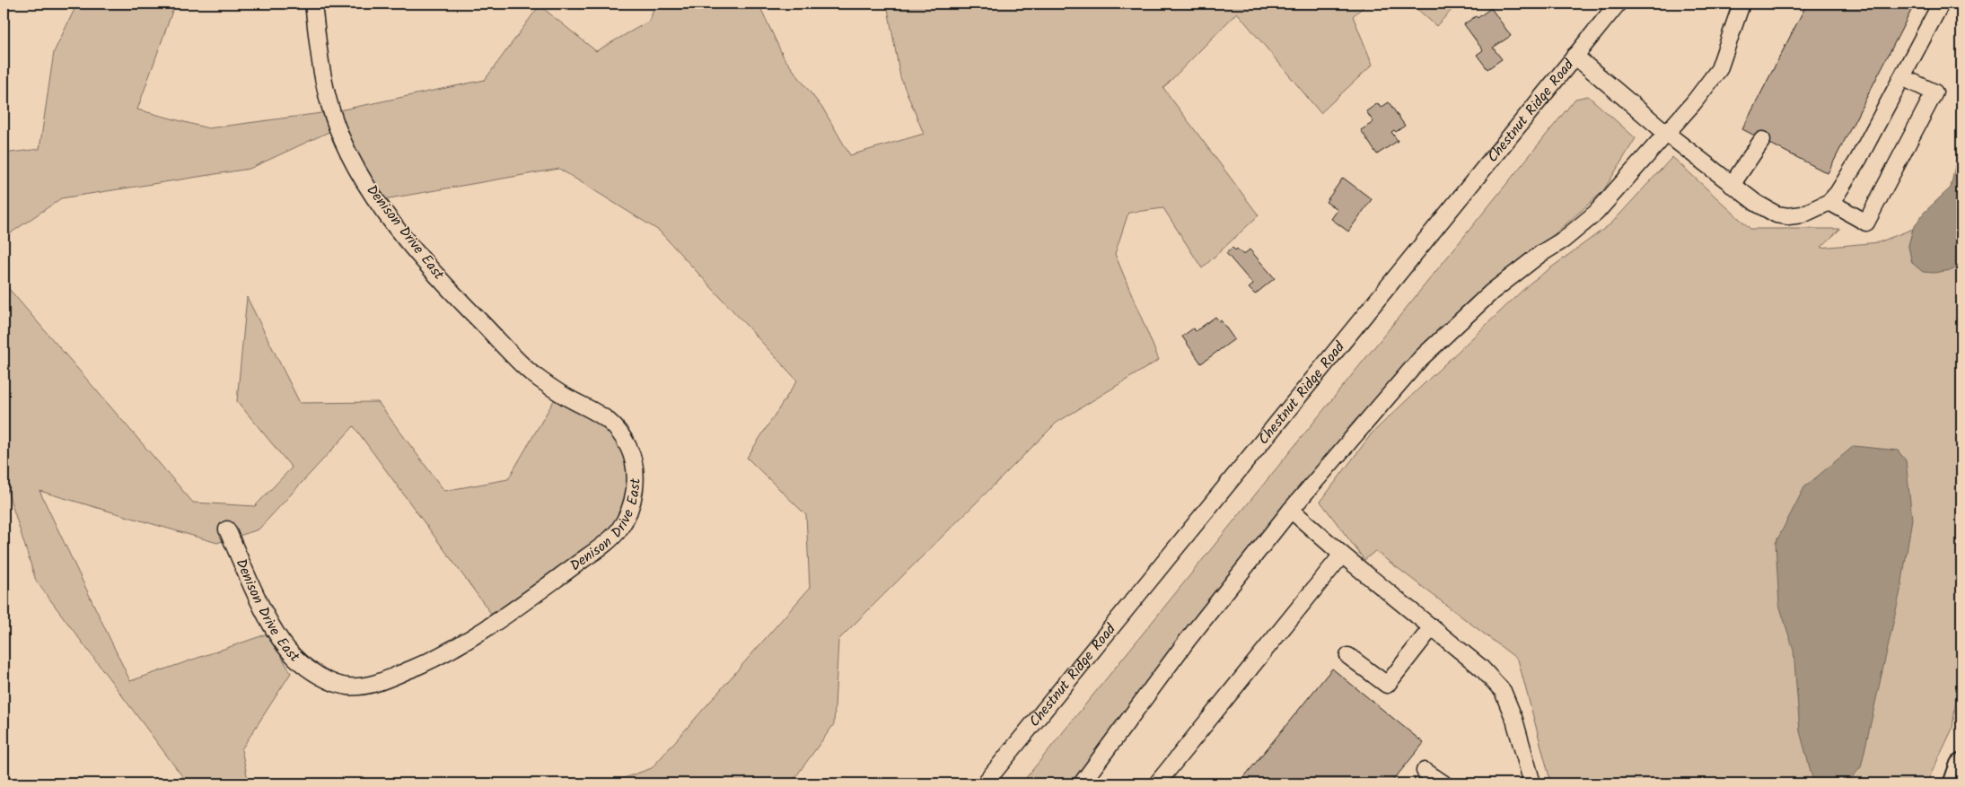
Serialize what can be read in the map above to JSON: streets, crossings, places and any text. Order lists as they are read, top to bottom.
{
  "streets": {
    "street": ["Chestnut Ridge Road", "Denison Drive East"]
  }
}
